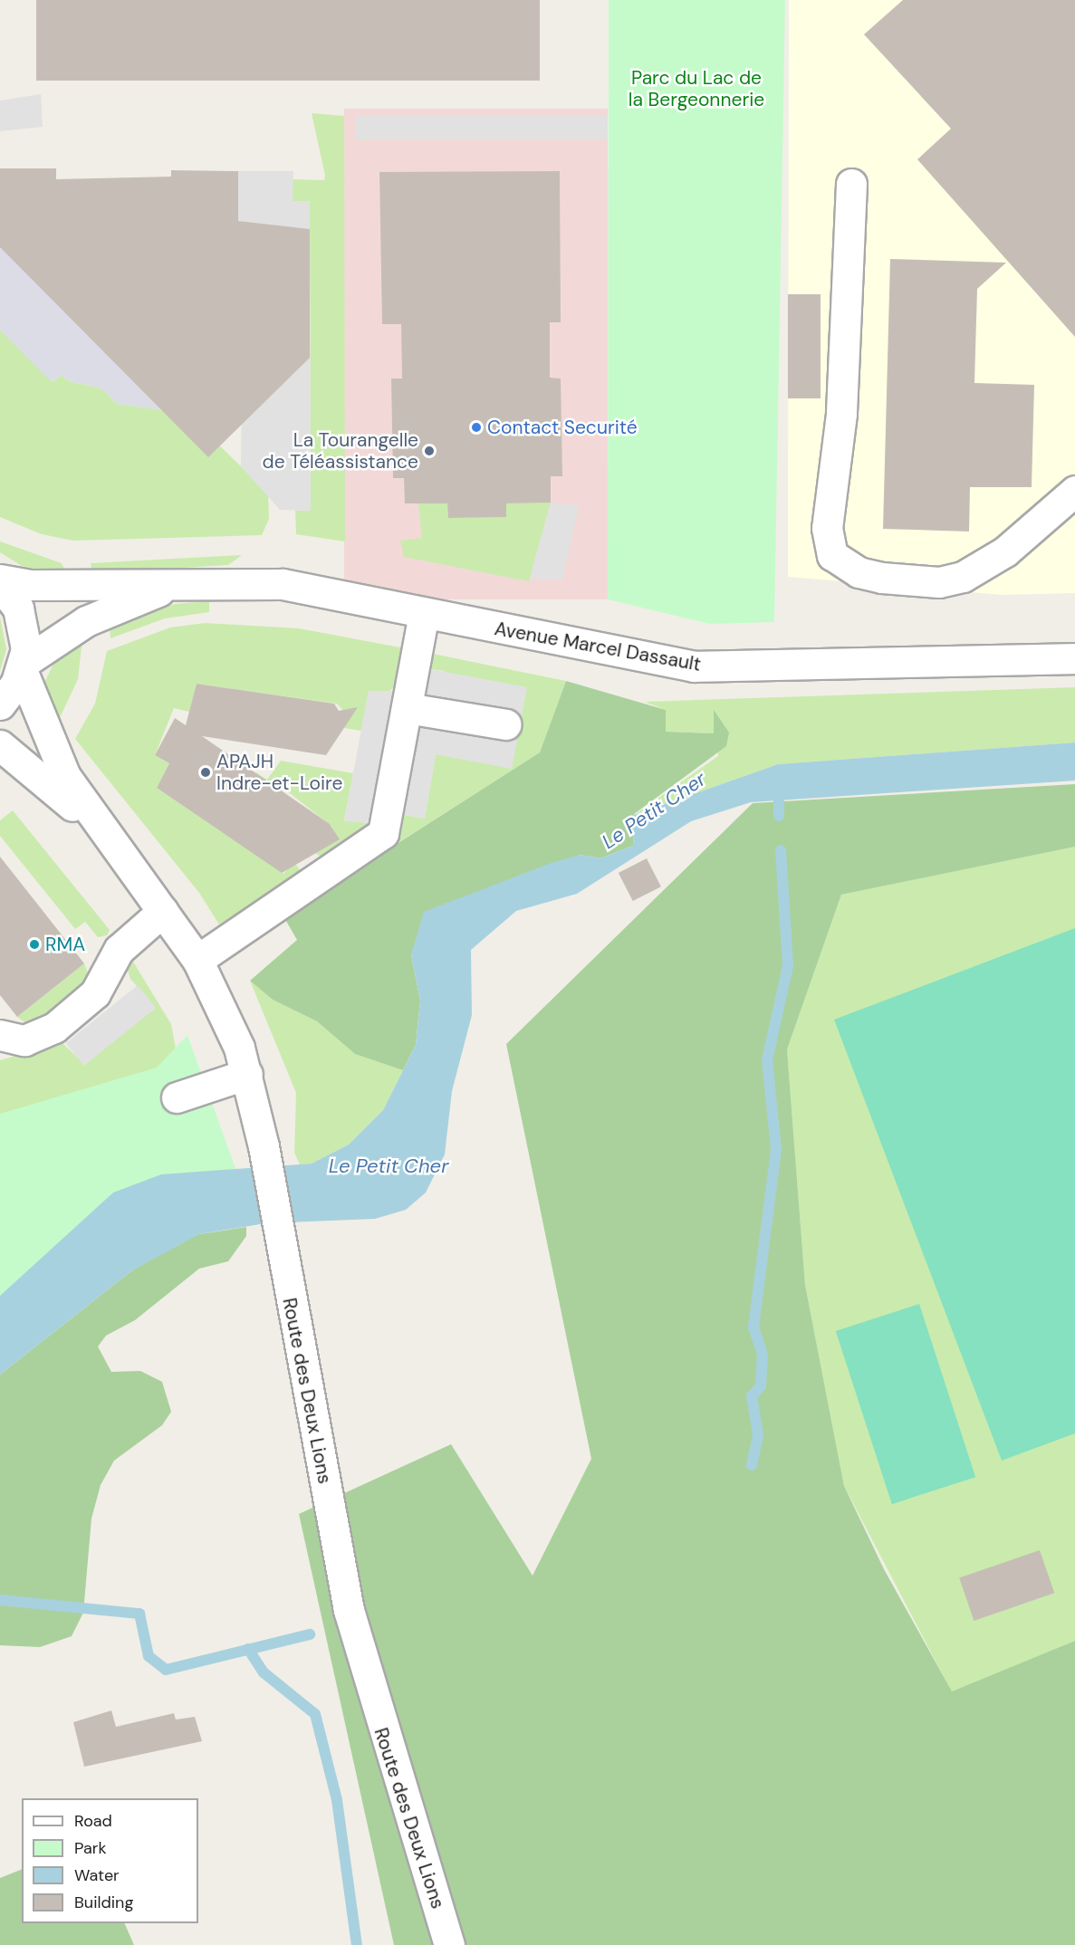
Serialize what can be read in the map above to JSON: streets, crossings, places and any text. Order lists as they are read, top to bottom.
{
  "streets": {
    "street": ["Avenue Marcel Dassault", "Route des Deux Lions"]
  },
  "crossings": [
    ["Avenue Marcel Dassault", "Route des Deux Lions"]
  ],
  "water": ["Le Petit Cher"],
  "parks": ["Parc du Lac de la Bergeonnerie"],
  "places": [
    "Contact Securité",
    "La Tourangelle de Téléassistance",
    "APAJH Indre-et-Loire",
    "RMA"
  ],
  "legend": [
    "Road",
    "Park",
    "Water",
    "Building"
  ]
}
